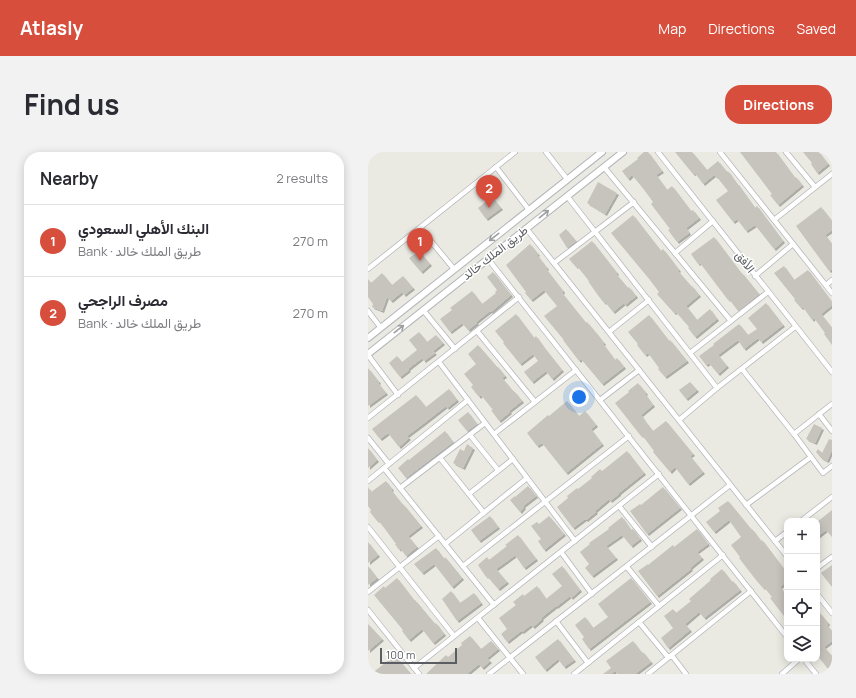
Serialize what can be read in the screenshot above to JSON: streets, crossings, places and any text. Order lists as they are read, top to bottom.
{
  "streets": {
    "main road": ["طريق الملك خالد"],
    "street": ["الأفق"]
  },
  "scale_bar": "100 m",
  "page": {
    "header": "Atlasly",
    "nav": ["Map", "Directions", "Saved"],
    "title": "Find us",
    "buttons": "Directions",
    "heading": ["Nearby", "2 results"],
    "pins": ["2", "1"],
    "list": [
      {
        "mark": "1",
        "name": "البنك الأهلي السعودي",
        "note": "Bank · طريق الملك خالد",
        "value": "270 m"
      },
      {
        "mark": "2",
        "name": "مصرف الراجحي",
        "note": "Bank · طريق الملك خالد",
        "value": "270 m"
      }
    ],
    "map_buttons": ["+", "−"],
    "scale": "100 m"
  }
}
